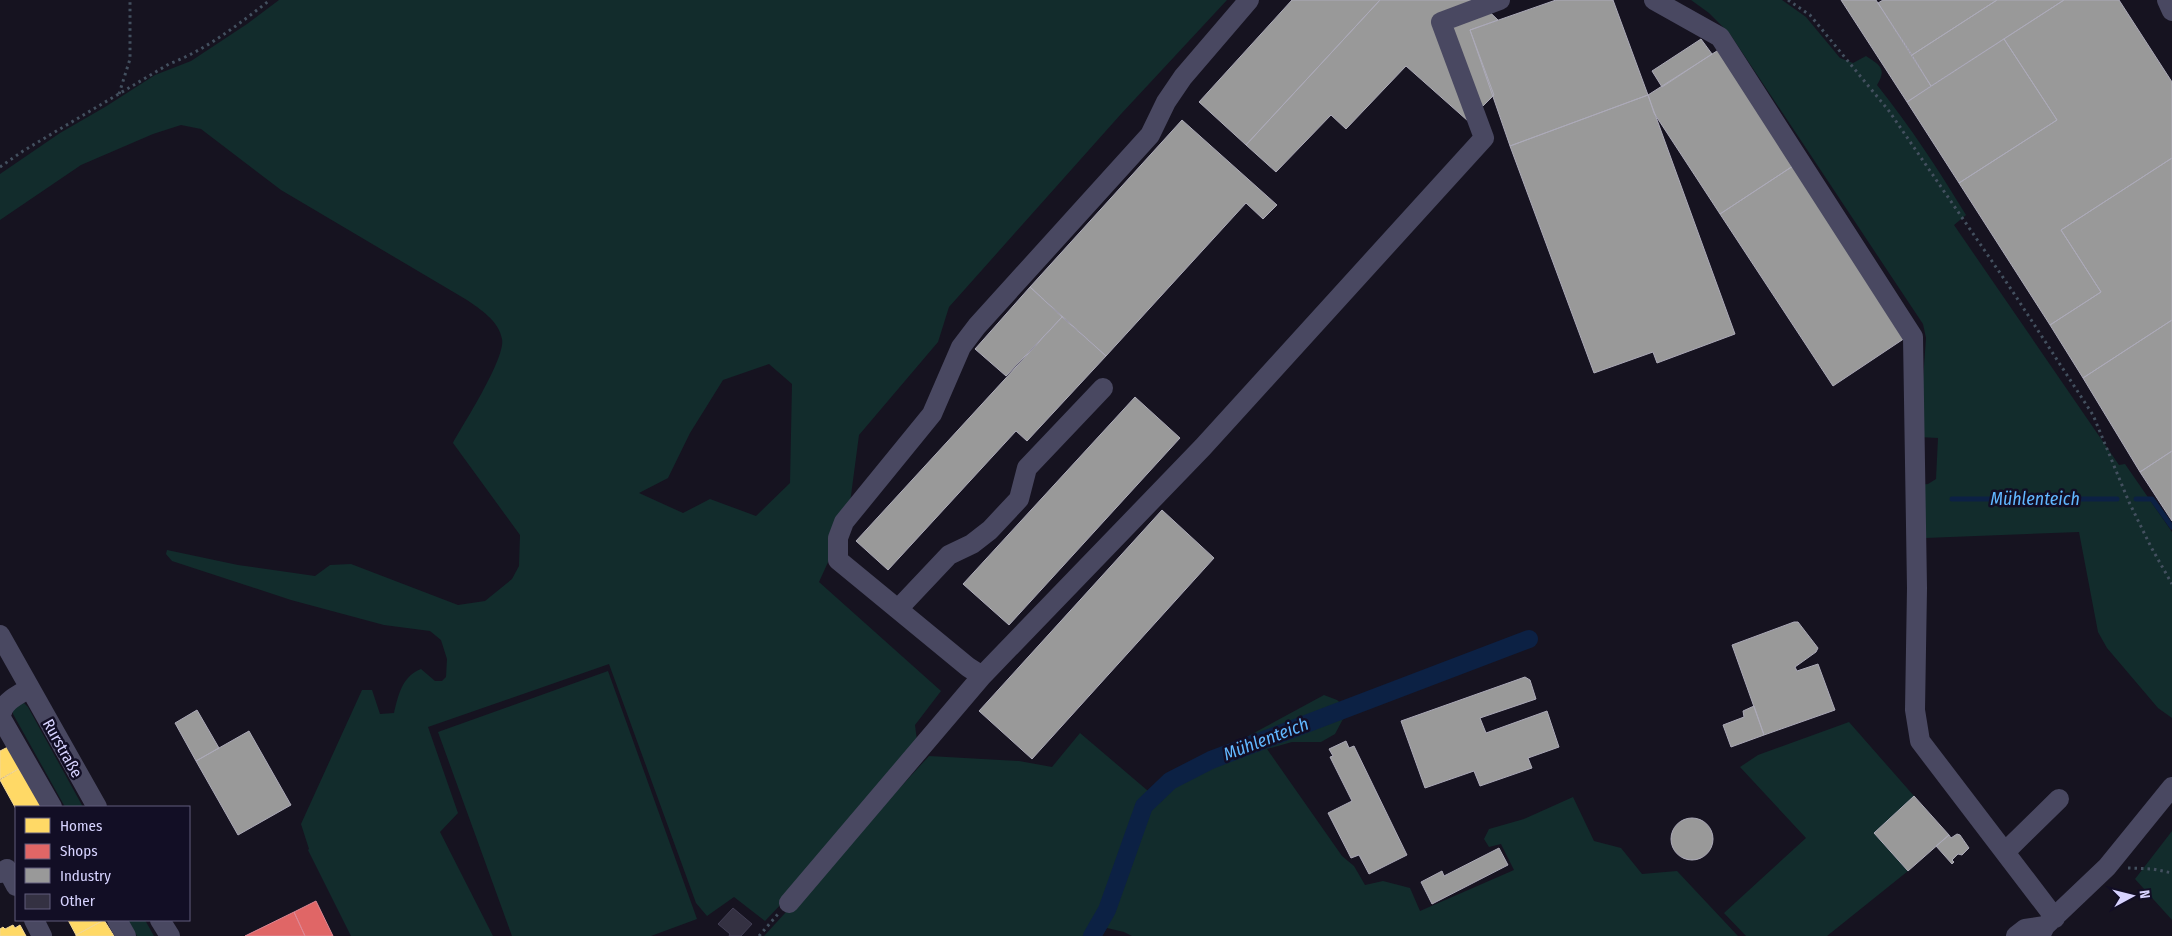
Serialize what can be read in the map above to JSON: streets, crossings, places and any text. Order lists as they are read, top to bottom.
{
  "streets": {
    "street": ["Rurstraße"]
  },
  "water": ["Mühlenteich"],
  "legend": [
    "Homes",
    "Shops",
    "Industry",
    "Other"
  ],
  "north": "right"
}
